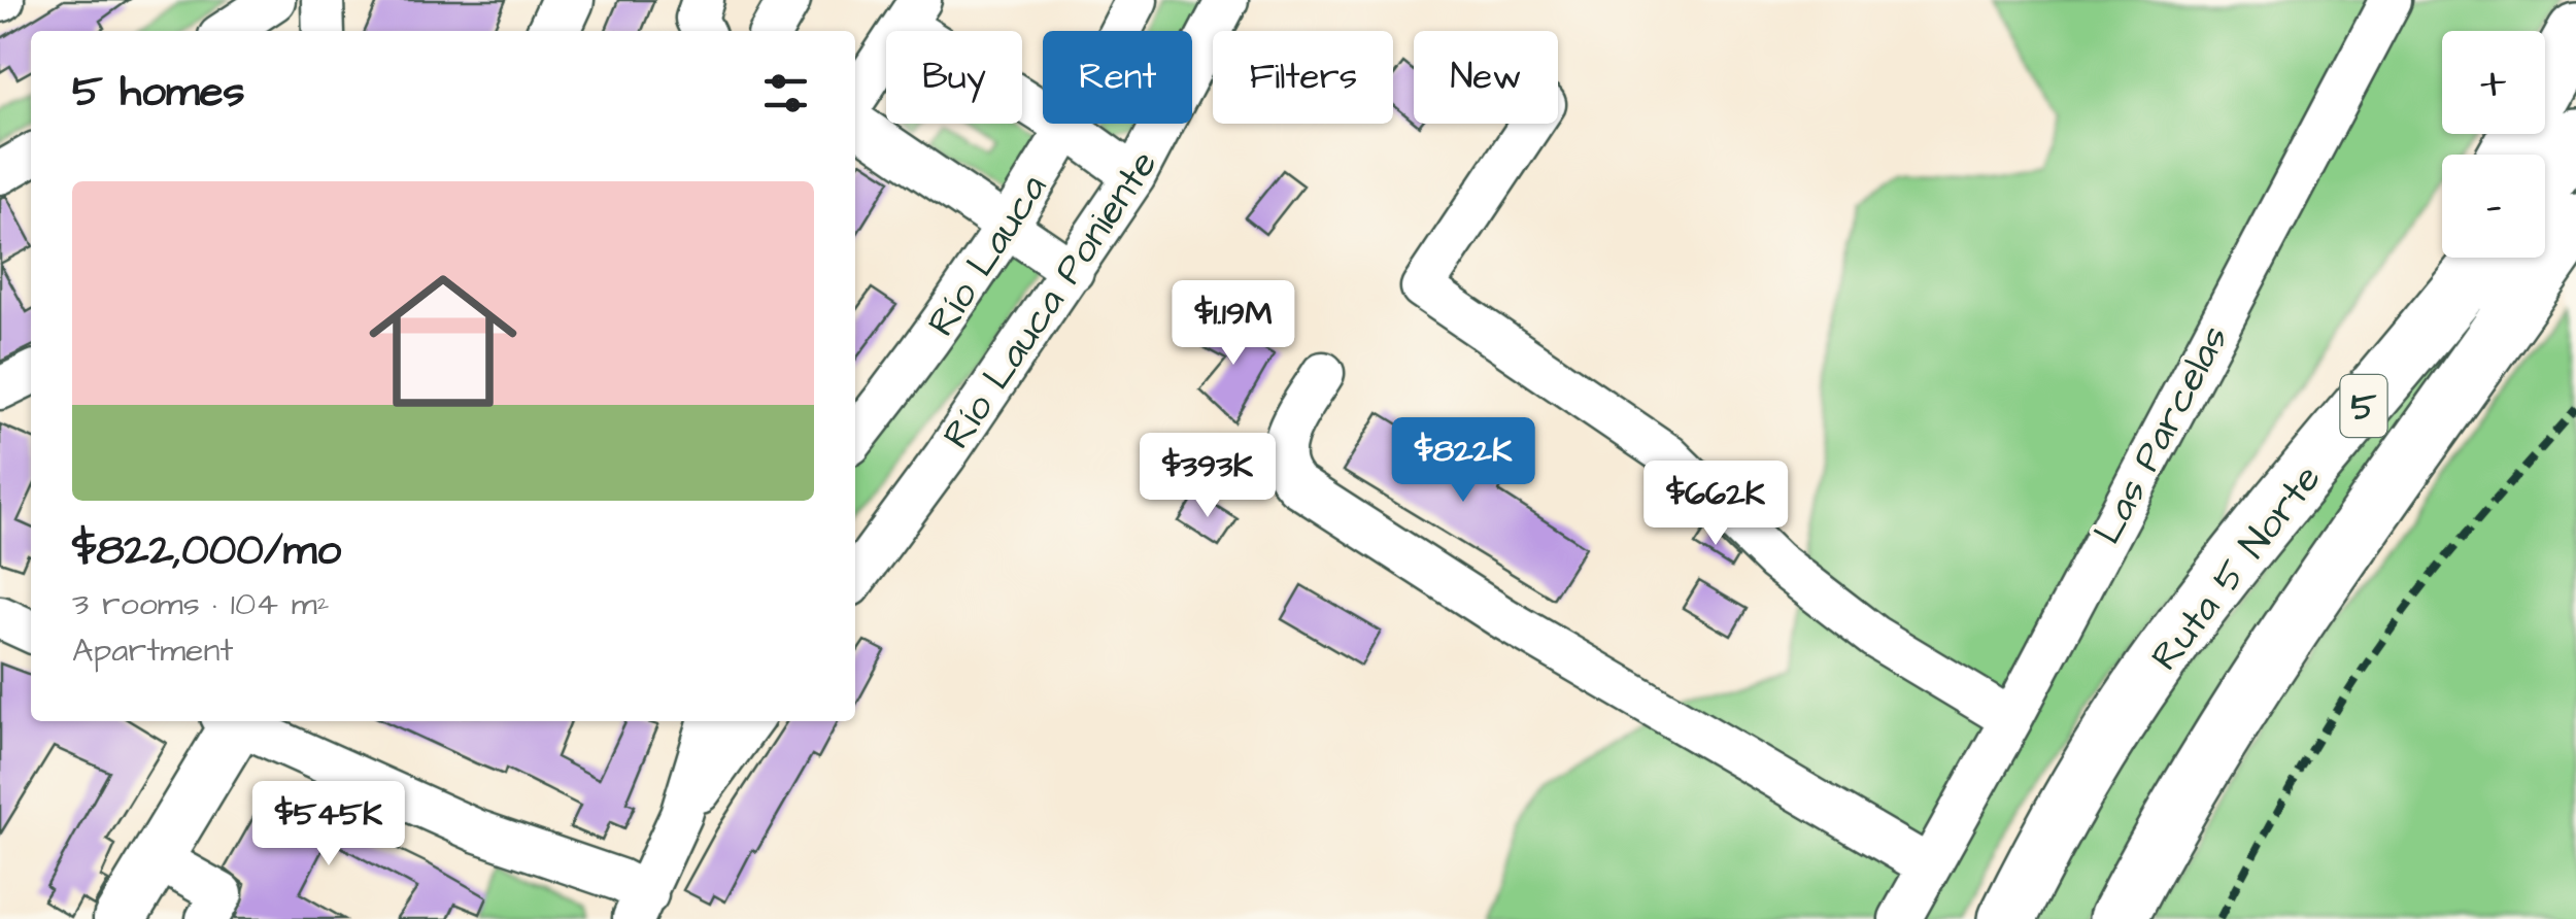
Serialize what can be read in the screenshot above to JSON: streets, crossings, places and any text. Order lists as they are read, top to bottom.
{
  "streets": {
    "highway": ["5", "Ruta 5 Norte"],
    "street": ["Río Lauca", "Río Lauca Poniente", "Las Parcelas"]
  },
  "page": {
    "map_buttons": ["+", "−"],
    "chip": [
      "Buy",
      "Rent",
      "Filters",
      "New"
    ],
    "heading": "5 homes",
    "list": [
      {
        "name": "$822,000/mo",
        "note": "3 rooms · 104 m² · Apartment"
      }
    ],
    "price": [
      "$1.19M",
      "$822K",
      "$393K",
      "$662K",
      "$545K"
    ]
  }
}
